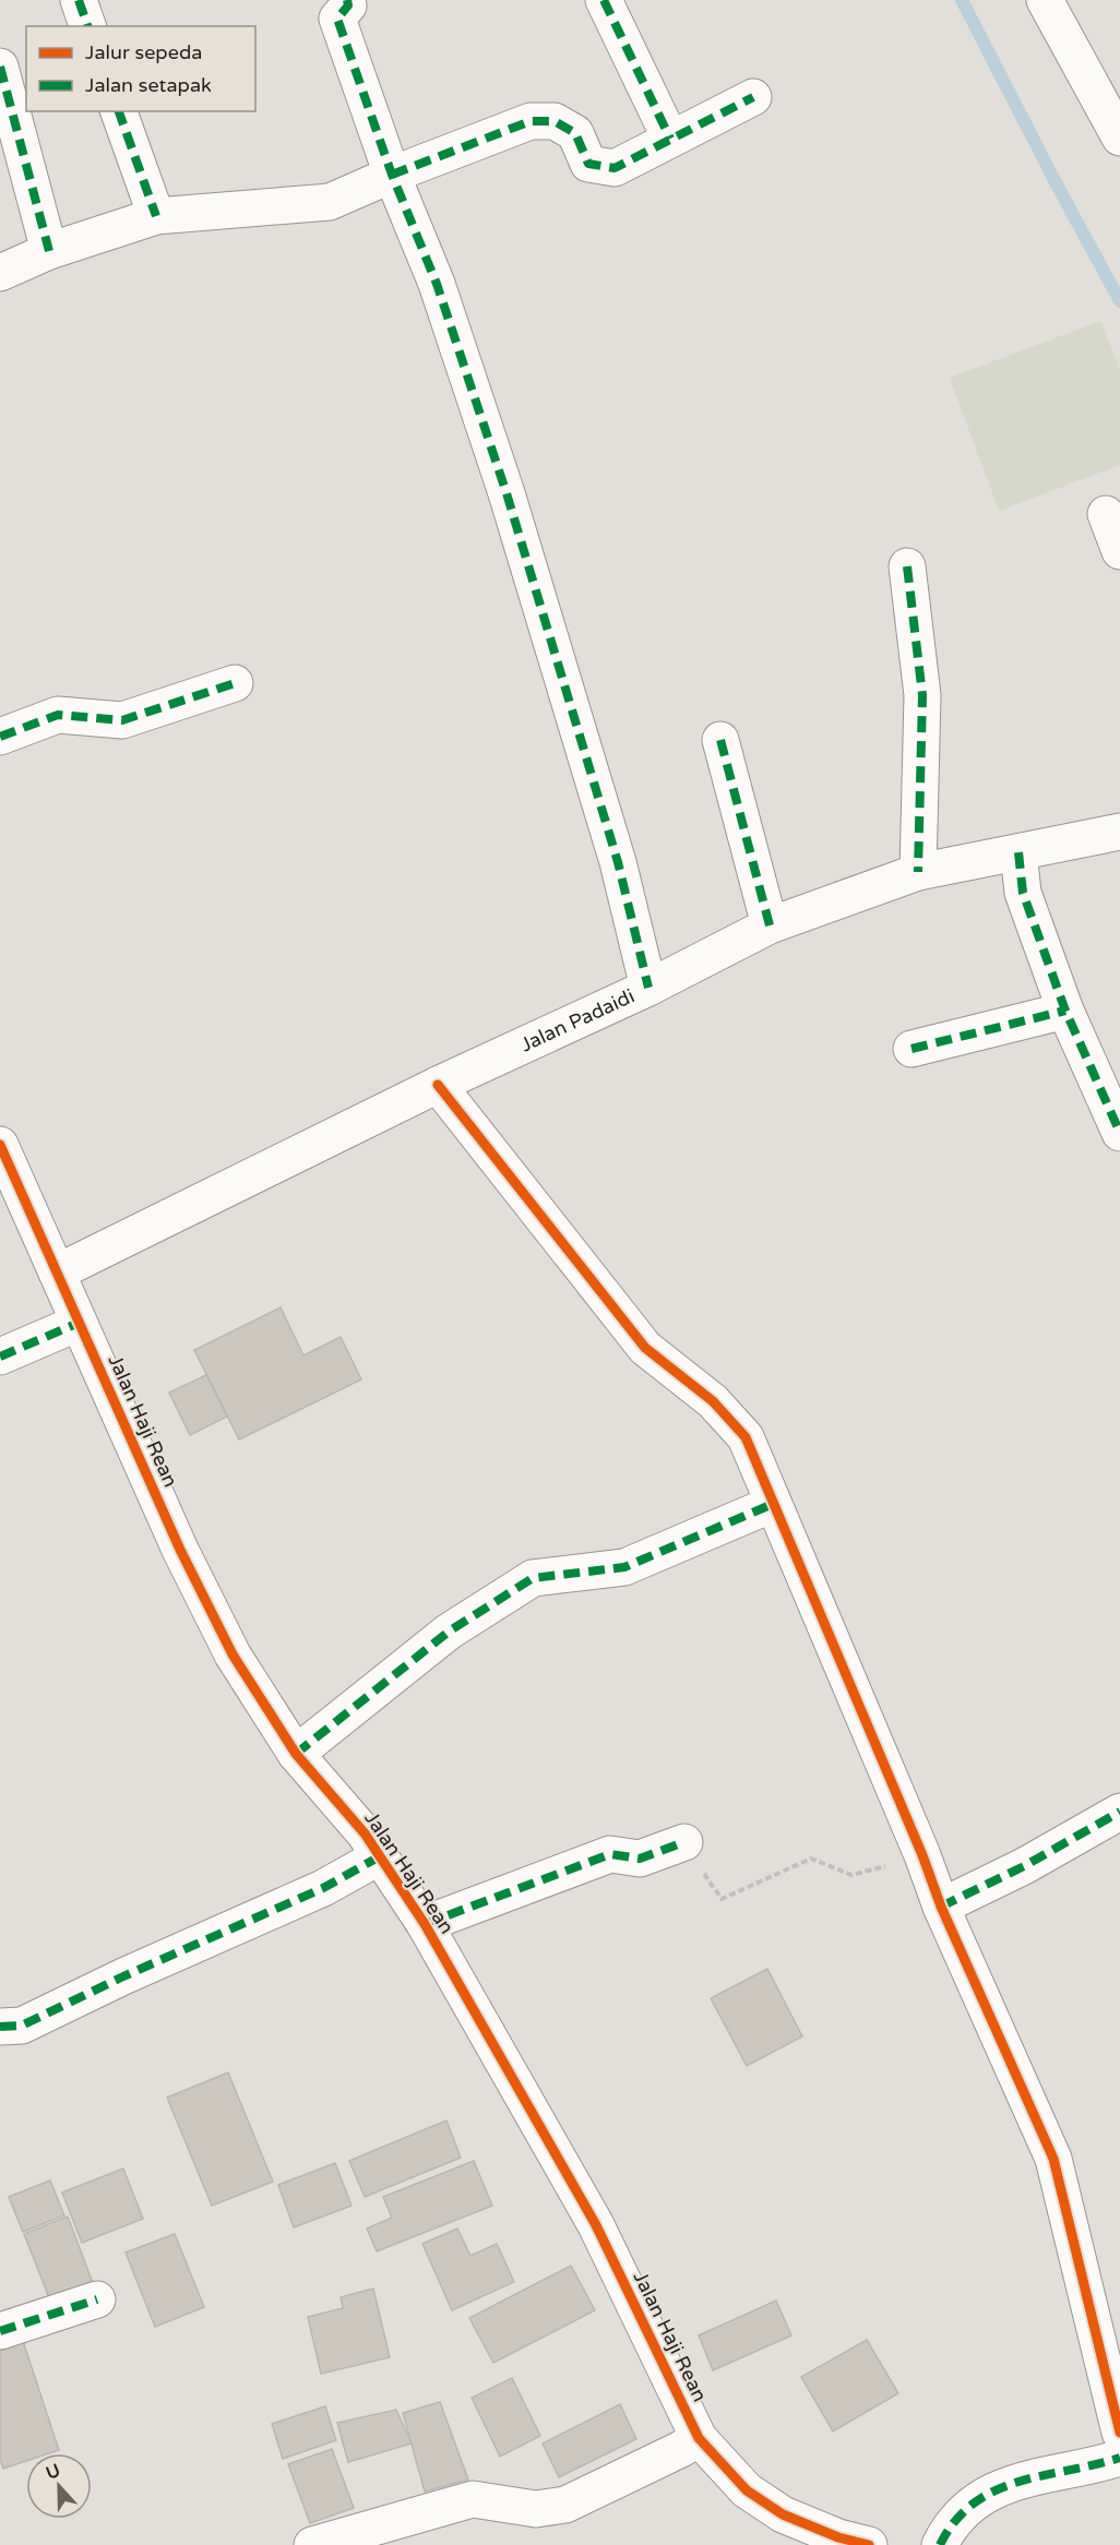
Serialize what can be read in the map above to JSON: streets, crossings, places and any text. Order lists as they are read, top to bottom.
{
  "streets": {
    "street": ["Jalan Padaidi", "Jalan Haji Rean"]
  },
  "crossings": [
    ["Jalan Padaidi", "Jalan Haji Rean"]
  ],
  "legend": ["Jalur sepeda", "Jalan setapak"],
  "north": "top"
}
